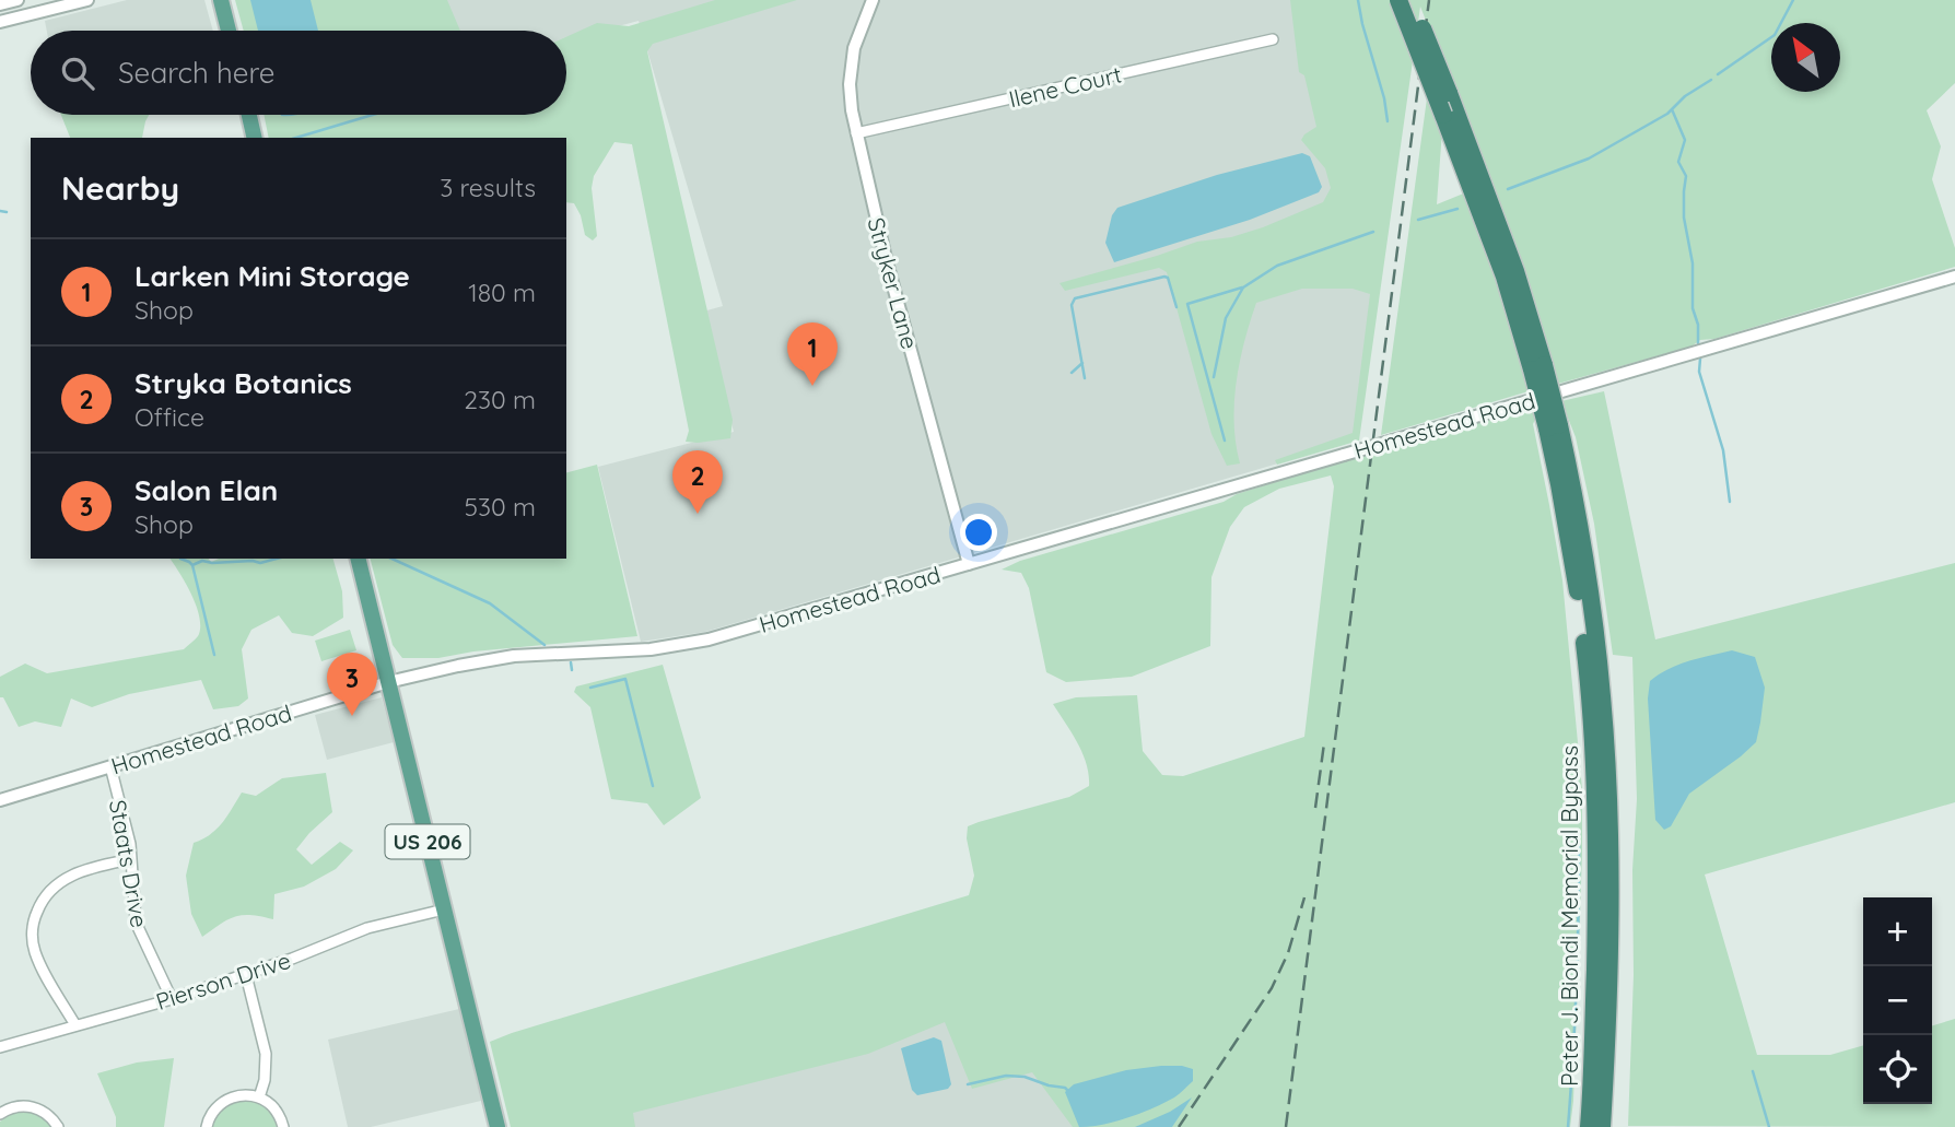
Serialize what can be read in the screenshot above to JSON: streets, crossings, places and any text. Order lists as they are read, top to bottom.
{
  "streets": {
    "highway": ["Peter J. Biondi Memorial Bypass"],
    "main road": ["US 206"],
    "street": [
      "Ilene Court",
      "Stryker Lane",
      "Homestead Road",
      "Staats Drive",
      "Pierson Drive"
    ]
  },
  "crossings": [
    ["Ilene Court", "Stryker Lane"],
    ["Stryker Lane", "Homestead Road"],
    ["Homestead Road", "US 206"],
    ["Homestead Road", "Staats Drive"],
    ["US 206", "Pierson Drive"],
    ["Staats Drive", "Pierson Drive"]
  ],
  "north": "top left",
  "page": {
    "search": "Search here",
    "heading": ["Nearby", "3 results"],
    "list": [
      {
        "mark": "1",
        "name": "Larken Mini Storage",
        "note": "Shop",
        "value": "180 m"
      },
      {
        "mark": "2",
        "name": "Stryka Botanics",
        "note": "Office",
        "value": "230 m"
      },
      {
        "mark": "3",
        "name": "Salon Elan",
        "note": "Shop",
        "value": "530 m"
      }
    ],
    "pins": ["1", "2", "3"],
    "map_buttons": ["+", "−"]
  }
}
